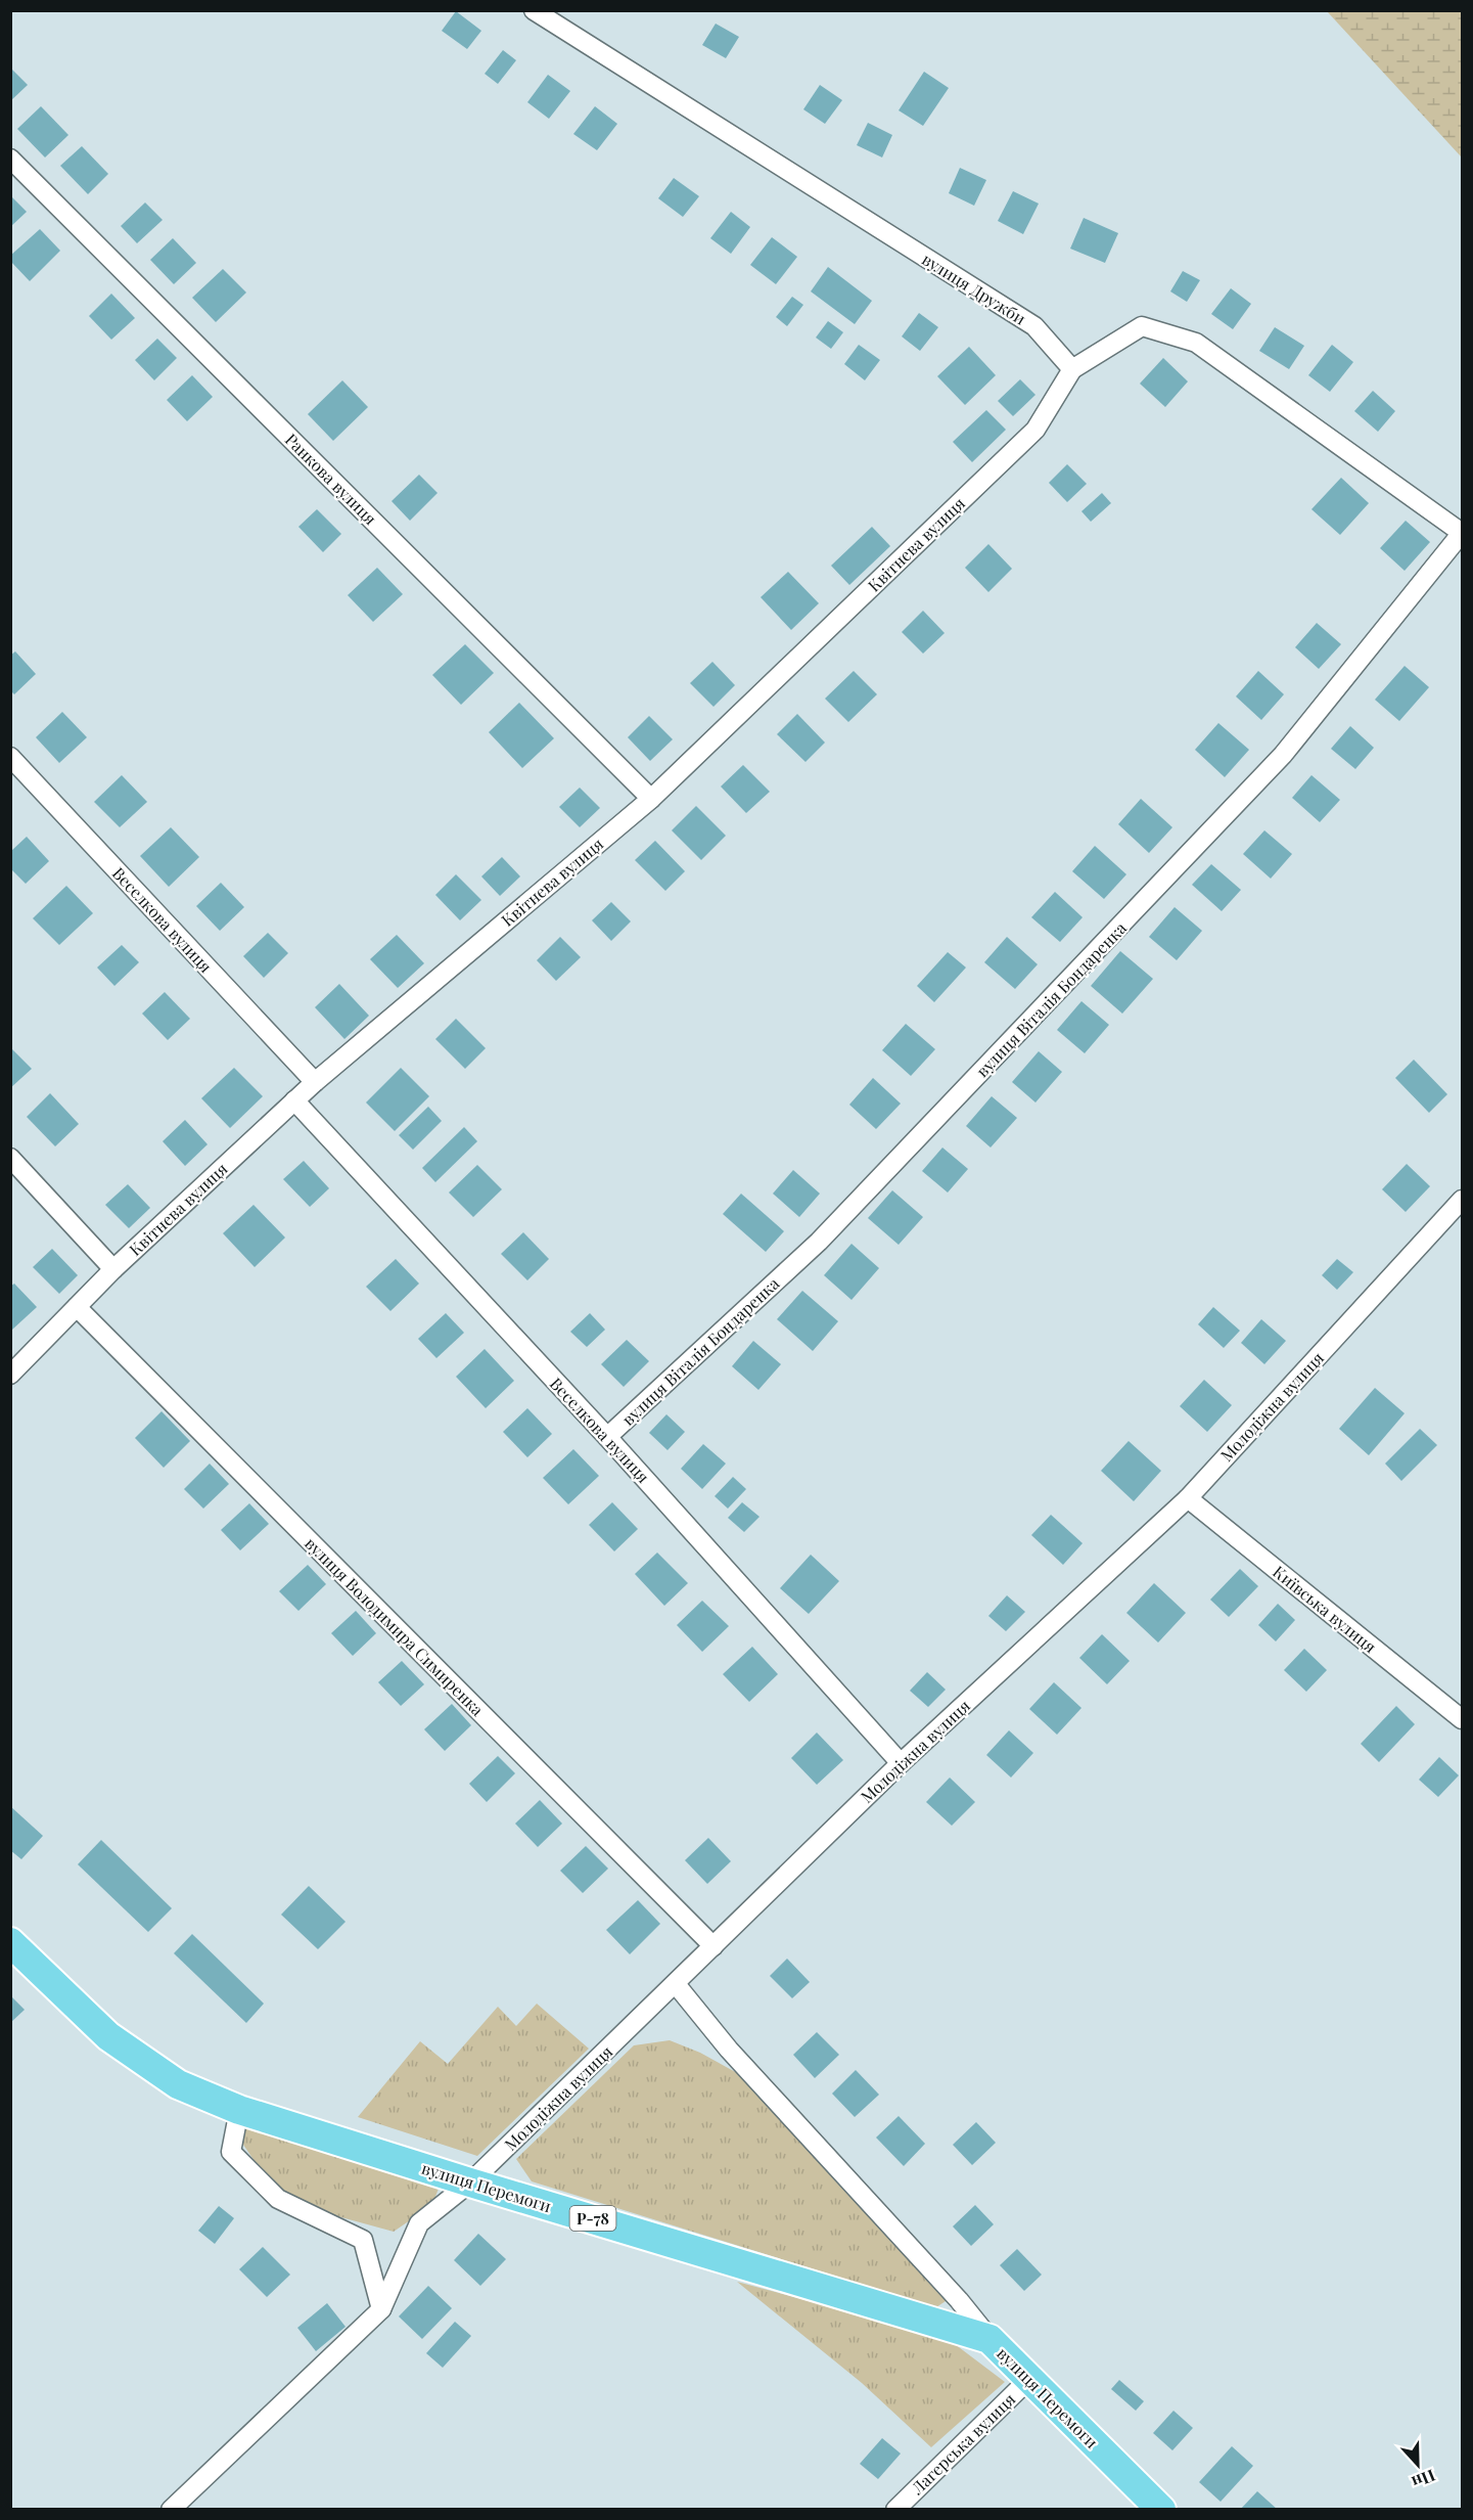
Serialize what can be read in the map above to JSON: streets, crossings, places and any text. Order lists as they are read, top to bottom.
{
  "streets": {
    "main road": ["вулиця Перемоги", "Р-78"],
    "street": [
      "вулиця Дружби",
      "Ранкова вулиця",
      "Квітнева вулиця",
      "Веселкова вулиця",
      "вулиця Віталія Бондаренка",
      "Молодіжна вулиця",
      "Київська вулиця",
      "вулиця Володимира Симиренка",
      "Лагерська вулиця"
    ]
  },
  "crossings": [
    ["вулиця Дружби", "Квітнева вулиця"],
    ["Ранкова вулиця", "Квітнева вулиця"],
    ["Квітнева вулиця", "Веселкова вулиця"],
    ["Квітнева вулиця", "вулиця Володимира Симиренка"],
    ["Веселкова вулиця", "вулиця Віталія Бондаренка"],
    ["Веселкова вулиця", "Молодіжна вулиця"],
    ["Молодіжна вулиця", "Київська вулиця"],
    ["Молодіжна вулиця", "вулиця Володимира Симиренка"],
    ["Молодіжна вулиця", "вулиця Перемоги"],
    ["вулиця Перемоги", "Лагерська вулиця"]
  ],
  "north": "bottom"
}
